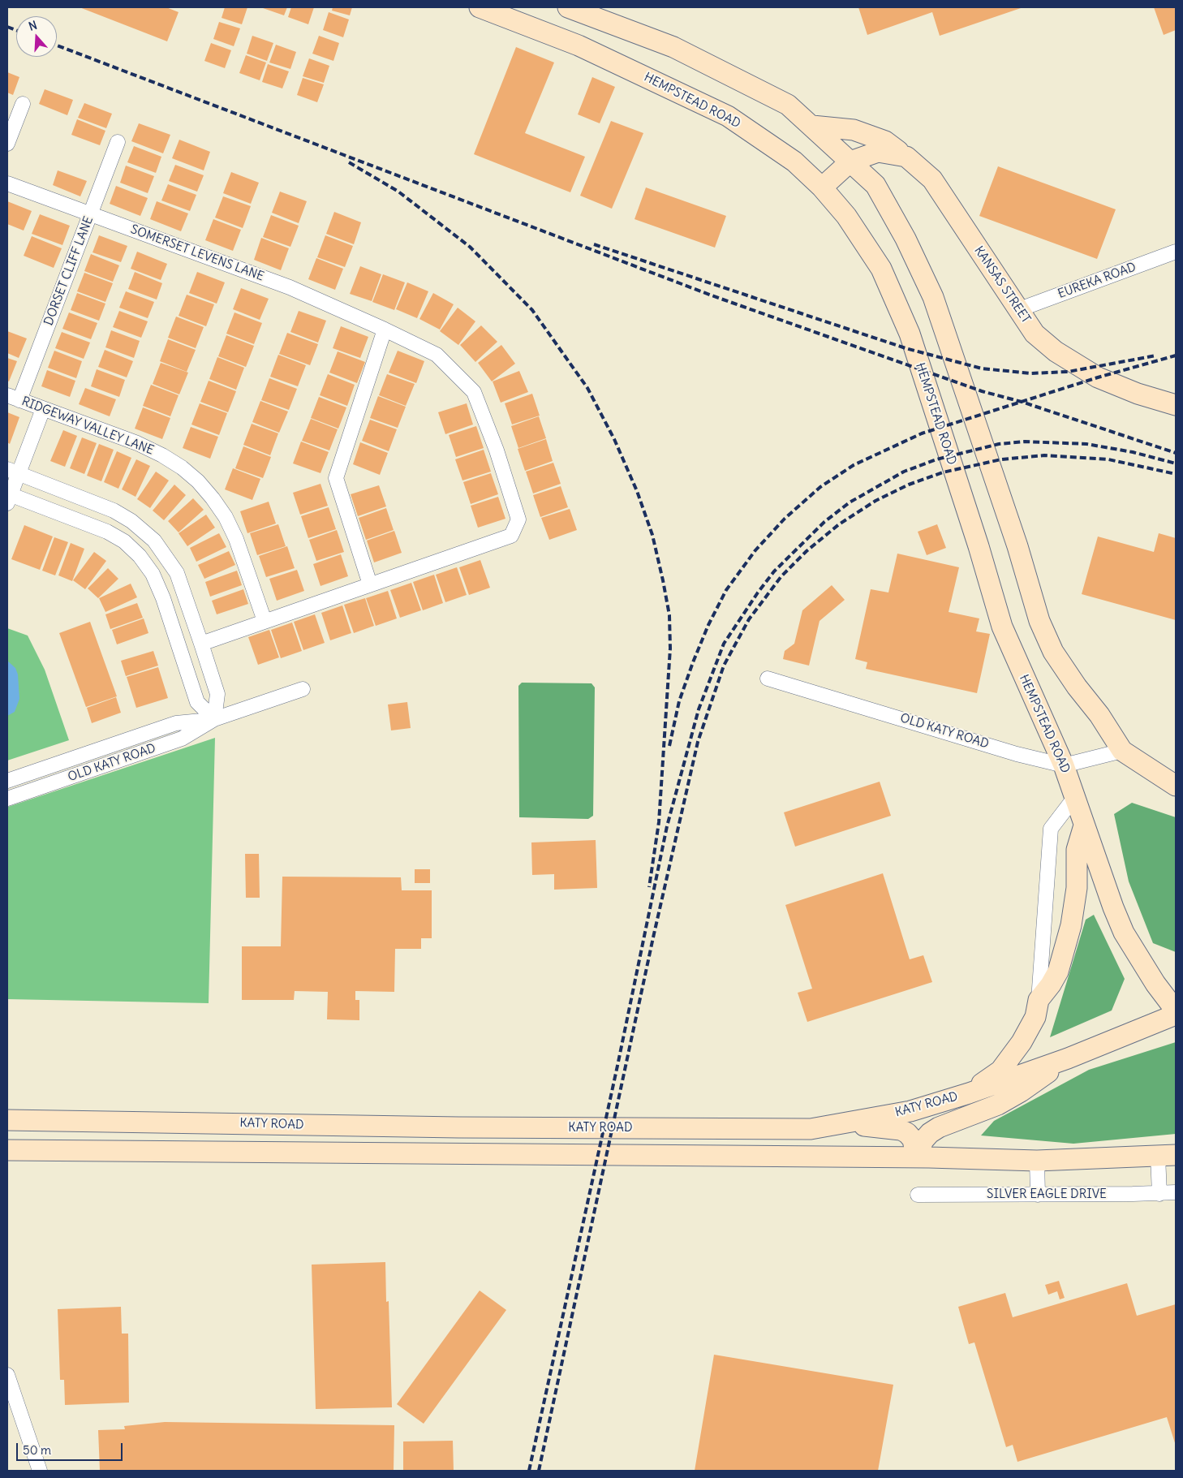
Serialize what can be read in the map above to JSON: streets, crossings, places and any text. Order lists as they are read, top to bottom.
{
  "streets": {
    "main road": ["HEMPSTEAD ROAD", "KANSAS STREET", "KATY ROAD"],
    "street": [
      "SOMERSET LEVENS LANE",
      "DORSET CLIFF LANE",
      "EUREKA ROAD",
      "RIDGEWAY VALLEY LANE",
      "OLD KATY ROAD",
      "SILVER EAGLE DRIVE"
    ]
  },
  "crossings": [
    ["HEMPSTEAD ROAD", "OLD KATY ROAD"],
    ["SOMERSET LEVENS LANE", "DORSET CLIFF LANE"],
    ["SOMERSET LEVENS LANE", "RIDGEWAY VALLEY LANE"],
    ["DORSET CLIFF LANE", "RIDGEWAY VALLEY LANE"],
    ["EUREKA ROAD", "KANSAS STREET"]
  ],
  "scale_bar": "50 m",
  "north": "top"
}
